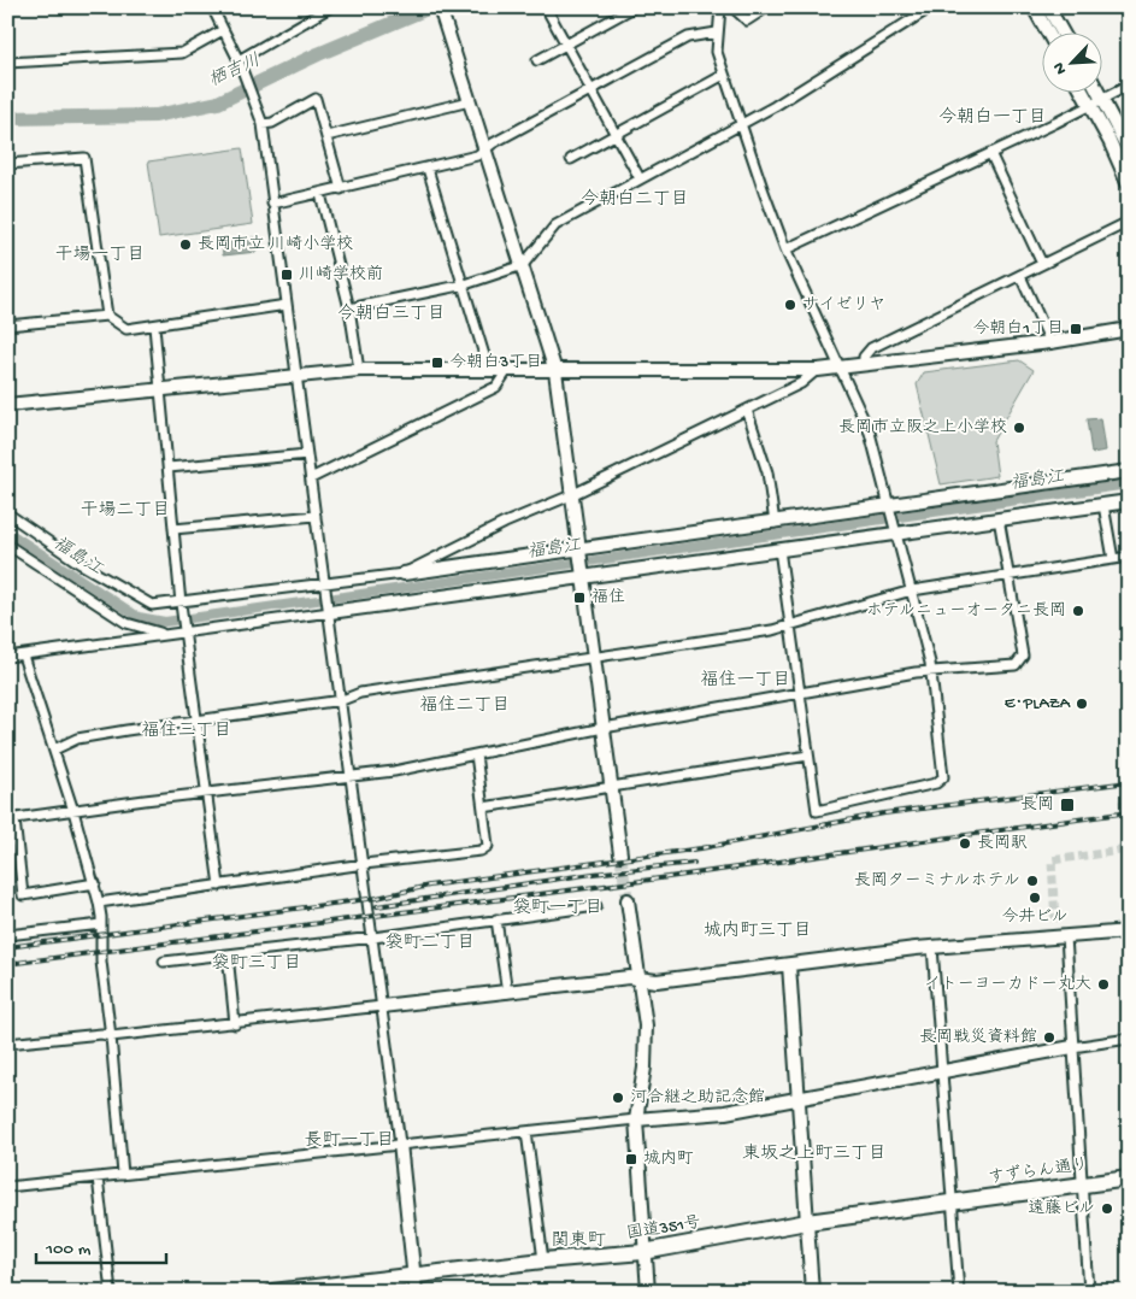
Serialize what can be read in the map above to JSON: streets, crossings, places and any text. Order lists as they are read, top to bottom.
{
  "streets": {
    "highway": ["すずらん通り", "国道351号"]
  },
  "crossings": [
    ["すずらん通り", "国道351号"]
  ],
  "districts": [
    "今朝白一丁目",
    "今朝白二丁目",
    "干場一丁目",
    "今朝白三丁目",
    "干場二丁目",
    "福住一丁目",
    "福住二丁目",
    "福住三丁目",
    "袋町一丁目",
    "城内町三丁目",
    "袋町二丁目",
    "袋町三丁目",
    "長町一丁目",
    "東坂之上町三丁目",
    "関東町"
  ],
  "water": ["栖吉川", "福島江"],
  "places": {
    "other": [
      "長岡市立 川崎小学校",
      "サイゼリヤ",
      "長岡市立阪之上小学校",
      "ホテルニューオータニ長岡",
      "E･PLAZA",
      "長岡駅",
      "長岡ターミナルホテル",
      "今井ビル",
      "イトーヨーカドー丸大",
      "長岡戦災資料館",
      "河合継之助記念館",
      "遠藤ビル"
    ],
    "transit": [
      "川崎学校前",
      "今朝白1丁目",
      "今朝白3丁目",
      "福住",
      "長岡",
      "城内町"
    ]
  },
  "scale_bar": "100 m",
  "north": "bottom left"
}
